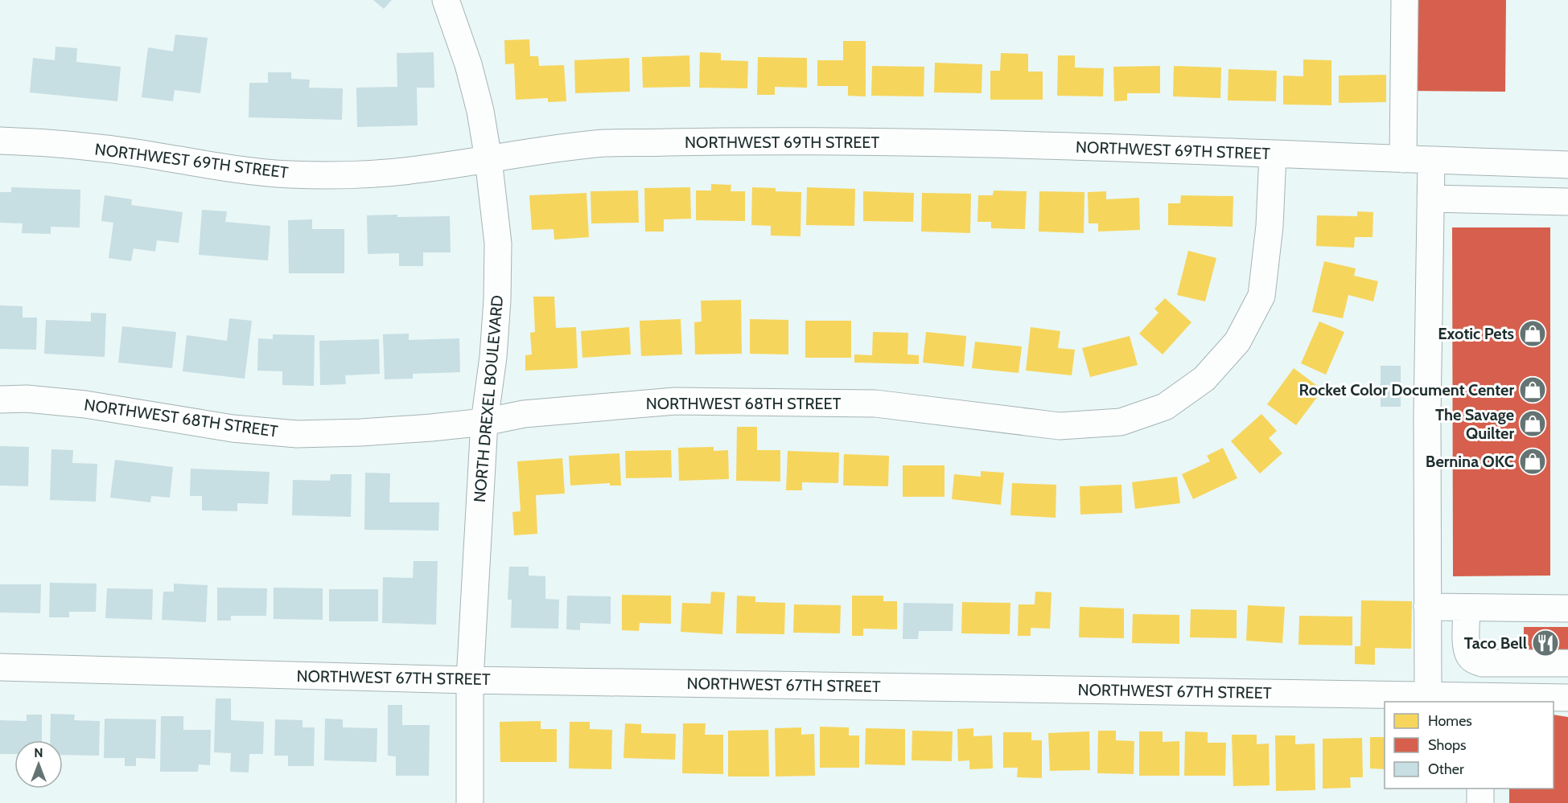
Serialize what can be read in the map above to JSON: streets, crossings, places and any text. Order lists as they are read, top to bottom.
{
  "streets": {
    "street": [
      "NORTHWEST 69TH STREET",
      "NORTH DREXEL BOULEVARD",
      "NORTHWEST 68TH STREET",
      "NORTHWEST 67TH STREET"
    ]
  },
  "crossings": [
    ["NORTHWEST 69TH STREET", "NORTH DREXEL BOULEVARD"],
    ["NORTHWEST 69TH STREET", "NORTHWEST 68TH STREET"],
    ["NORTH DREXEL BOULEVARD", "NORTHWEST 68TH STREET"],
    ["NORTH DREXEL BOULEVARD", "NORTHWEST 67TH STREET"]
  ],
  "places": {
    "shop": [
      "Exotic Pets",
      "Rocket Color Document Center",
      "The Savage Quilter",
      "Bernina OKC"
    ],
    "restaurant": ["Taco Bell"]
  },
  "legend": ["Homes", "Shops", "Other"],
  "north": "top"
}
